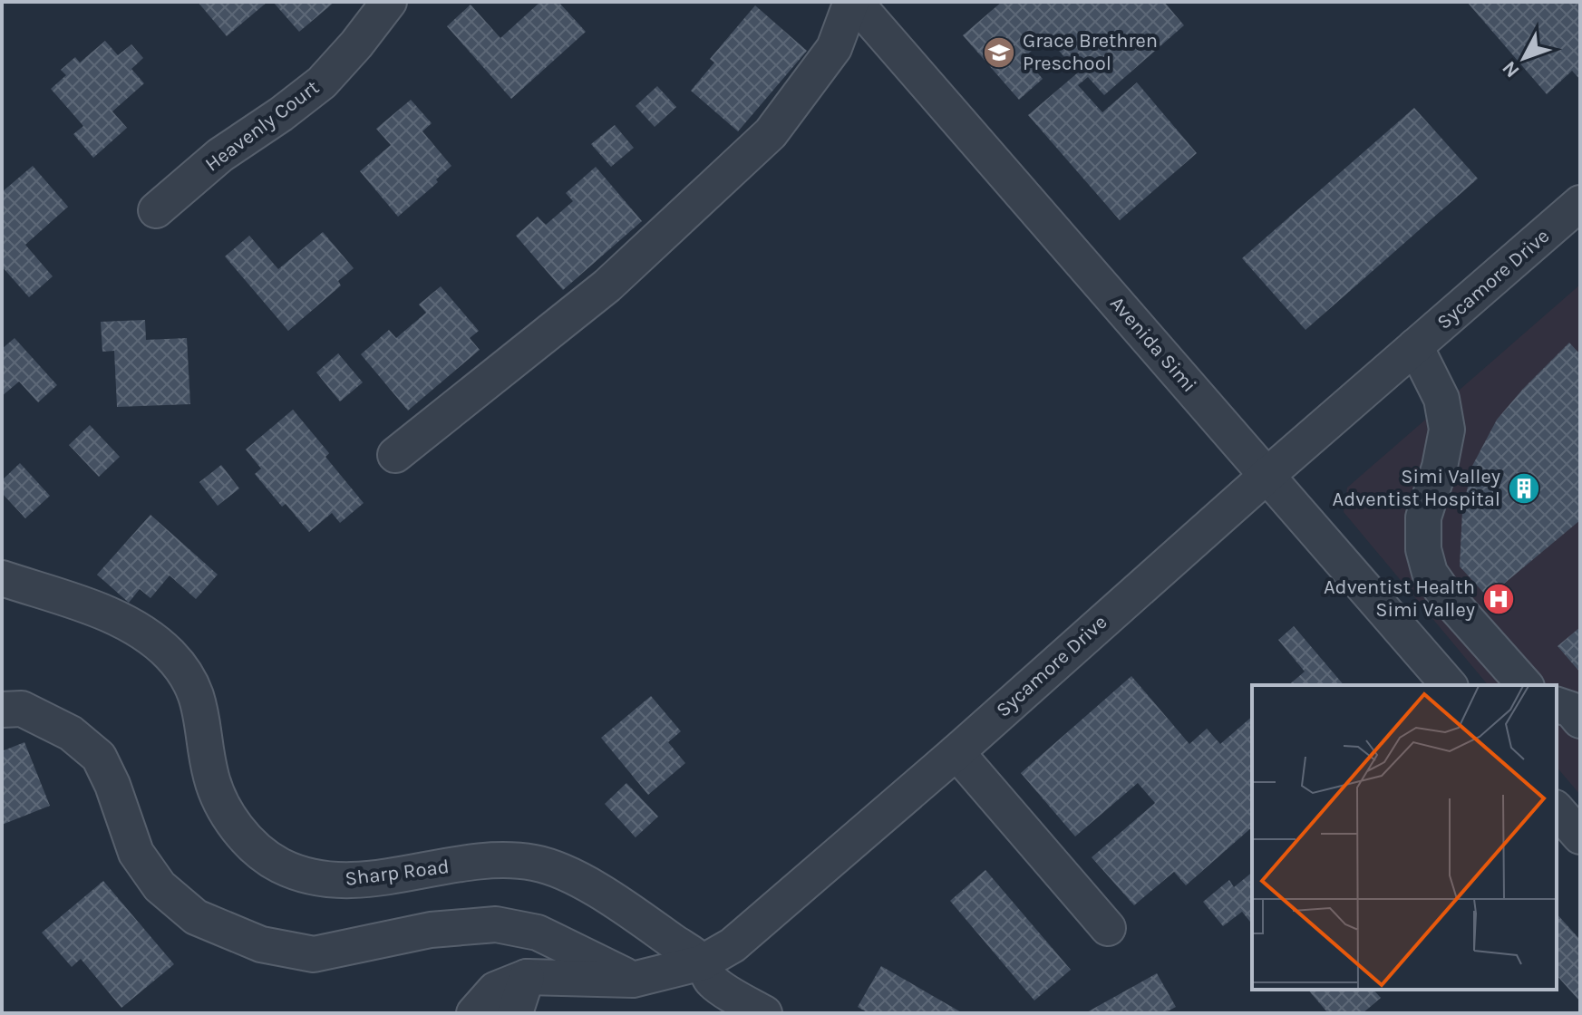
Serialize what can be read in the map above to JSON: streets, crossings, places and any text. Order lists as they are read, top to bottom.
{
  "streets": {
    "street": [
      "Heavenly Court",
      "Sycamore Drive",
      "Avenida Simi",
      "Sharp Road"
    ]
  },
  "crossings": [
    ["Sycamore Drive", "Avenida Simi"],
    ["Sycamore Drive", "Sharp Road"]
  ],
  "places": {
    "school or university": ["Grace Brethren Preschool"],
    "building": ["Simi Valley Adventist Hospital"],
    "hospital": ["Adventist Health Simi Valley"]
  },
  "north": "bottom left"
}
